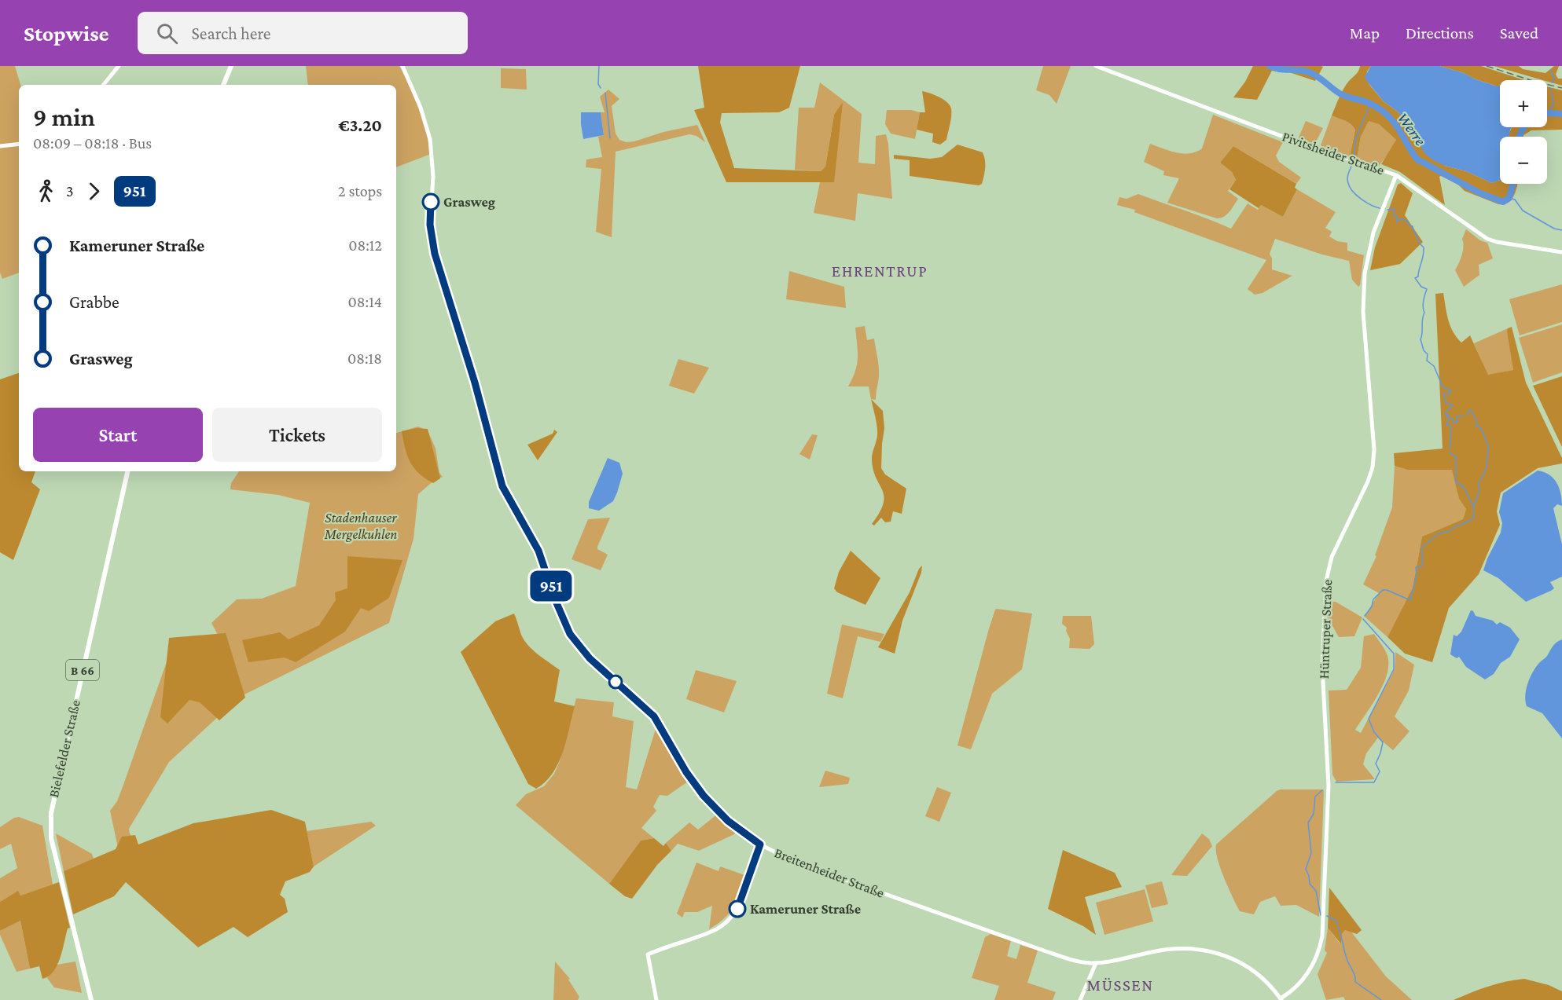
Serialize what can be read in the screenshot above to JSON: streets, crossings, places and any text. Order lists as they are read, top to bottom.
{
  "streets": {
    "main road": ["B 66", "Bielefelder Straße"],
    "street": ["Pivitsheider Straße", "Hüntruper Straße", "Breitenheider Straße"]
  },
  "crossings": [
    ["Pivitsheider Straße", "Hüntruper Straße"],
    ["Hüntruper Straße", "Breitenheider Straße"]
  ],
  "districts": ["EHRENTRUP", "MÜSSEN"],
  "water": ["Werre"],
  "parks": ["Stadenhauser Mergelkuhlen"],
  "places": ["Grasweg", "Kameruner Straße"],
  "lines": ["bus line 951"],
  "page": {
    "header": "Stopwise",
    "search": "Search here",
    "nav": ["Map", "Directions", "Saved"],
    "on_map": "951",
    "map_buttons": ["+", "−"],
    "heading": ["9 min", "08:09 – 08:18 · Bus", "€3.20"],
    "legs": ["3", "951", "2 stops"],
    "list": [
      {
        "name": "Kameruner Straße",
        "value": "08:12"
      },
      {
        "name": "Grabbe",
        "value": "08:14"
      },
      {
        "name": "Grasweg",
        "value": "08:18"
      }
    ],
    "buttons": ["Start", "Tickets"]
  }
}
